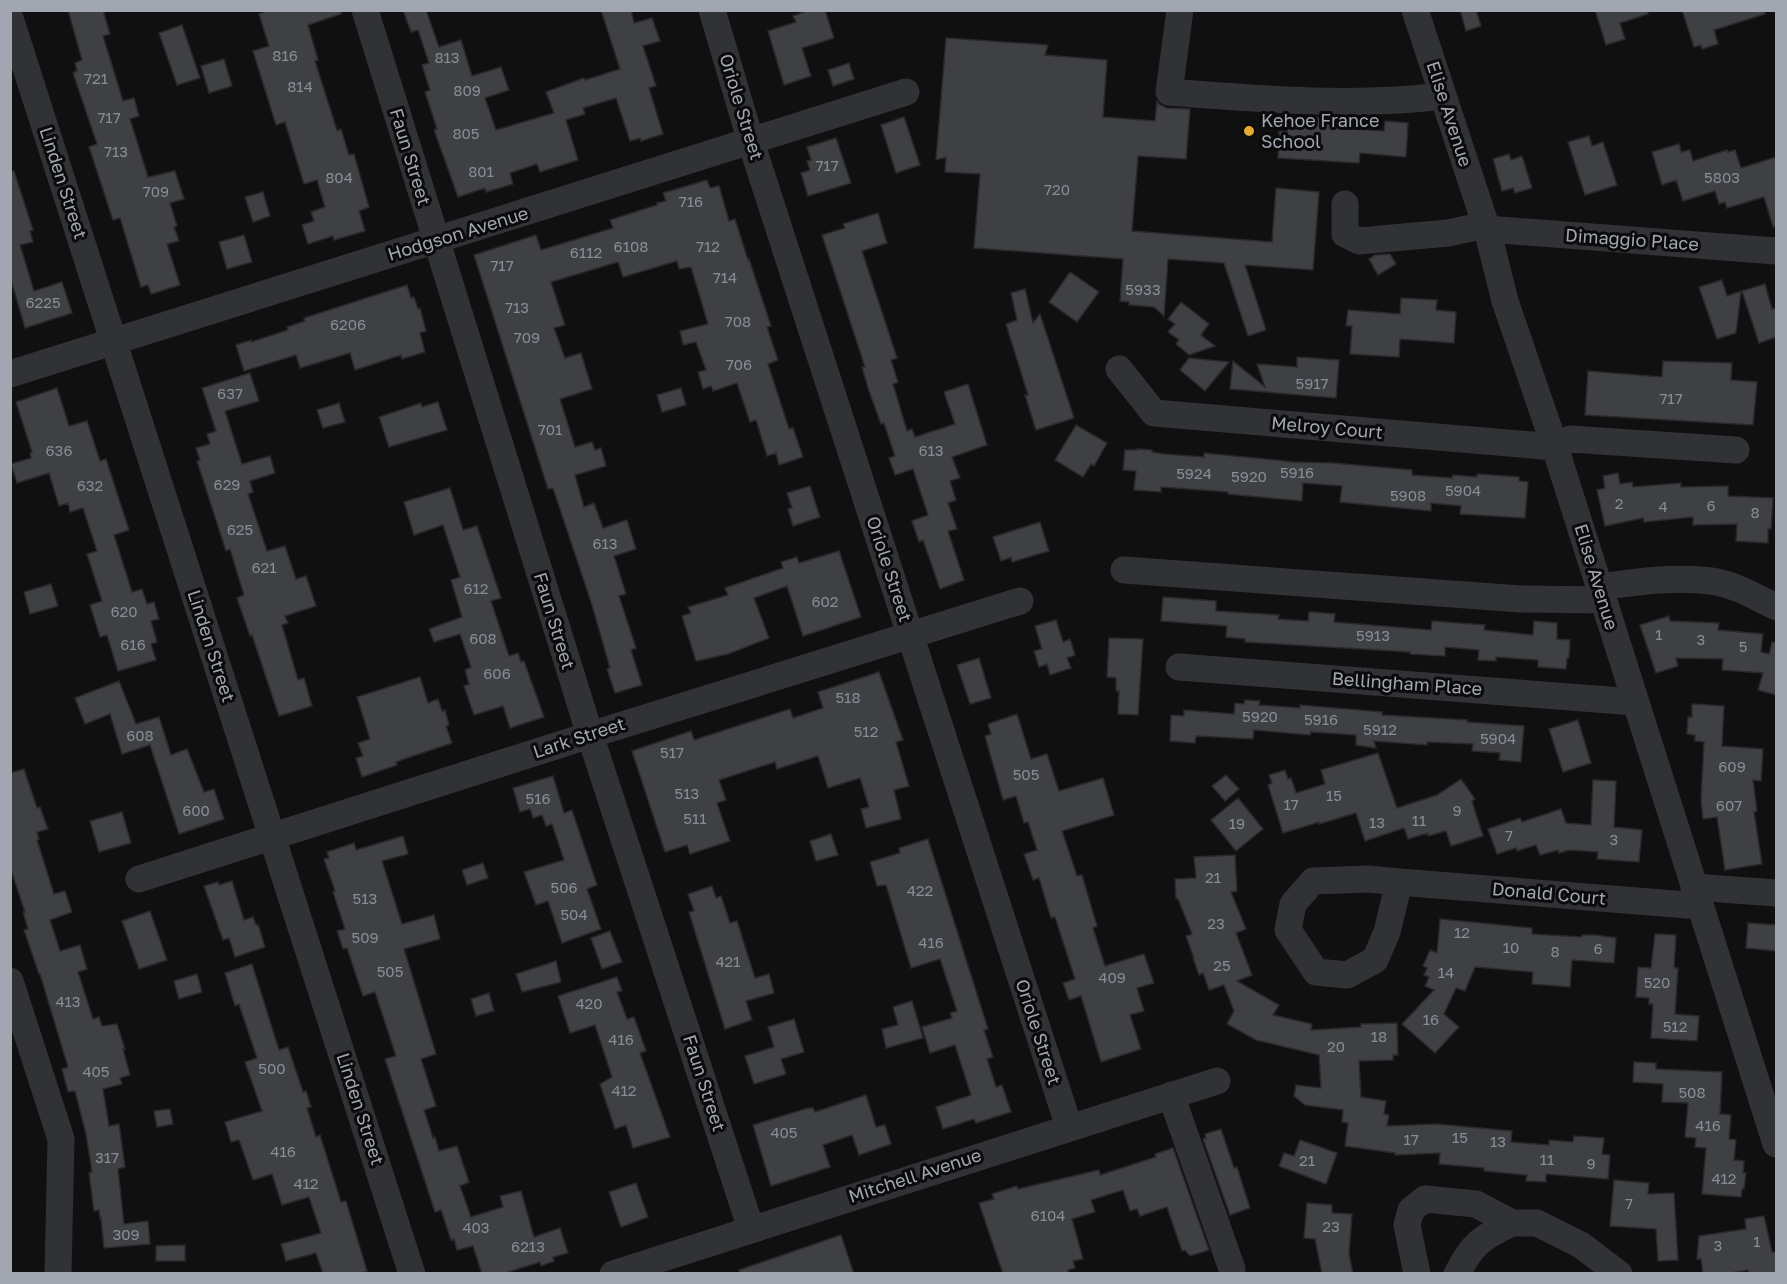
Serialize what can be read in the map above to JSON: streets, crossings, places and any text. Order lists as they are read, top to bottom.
{
  "streets": {
    "street": [
      "Oriole Street",
      "Elise Avenue",
      "Faun Street",
      "Linden Street",
      "Hodgson Avenue",
      "Dimaggio Place",
      "Melroy Court",
      "Bellingham Place",
      "Lark Street",
      "Donald Court",
      "Mitchell Avenue"
    ]
  },
  "crossings": [
    ["Oriole Street", "Hodgson Avenue"],
    ["Oriole Street", "Lark Street"],
    ["Oriole Street", "Mitchell Avenue"],
    ["Elise Avenue", "Dimaggio Place"],
    ["Elise Avenue", "Melroy Court"],
    ["Elise Avenue", "Bellingham Place"],
    ["Elise Avenue", "Donald Court"],
    ["Faun Street", "Hodgson Avenue"],
    ["Faun Street", "Lark Street"],
    ["Faun Street", "Mitchell Avenue"],
    ["Linden Street", "Hodgson Avenue"],
    ["Linden Street", "Lark Street"]
  ],
  "places": ["Kehoe France School"],
  "house_numbers": [
    "816",
    "813",
    "721",
    "814",
    "809",
    "717",
    "805",
    "713",
    "717",
    "801",
    "804",
    "5803",
    "720",
    "709",
    "716",
    "6108",
    "712",
    "6112",
    "717",
    "714",
    "5933",
    "6225",
    "713",
    "708",
    "6206",
    "709",
    "706",
    "5917",
    "637",
    "717",
    "701",
    "636",
    "613",
    "5916",
    "5924",
    "5920",
    "629",
    "632",
    "5904",
    "5908",
    "2",
    "6",
    "4",
    "8",
    "625",
    "613",
    "621",
    "612",
    "602",
    "620",
    "1",
    "5913",
    "608",
    "3",
    "616",
    "5",
    "606",
    "518",
    "5920",
    "5916",
    "5912",
    "512",
    "608",
    "5904",
    "517",
    "609",
    "505",
    "513",
    "15",
    "516",
    "17",
    "607",
    "600",
    "9",
    "511",
    "11",
    "13",
    "19",
    "7",
    "3",
    "21",
    "506",
    "422",
    "513",
    "504",
    "23",
    "12",
    "509",
    "416",
    "10",
    "6",
    "8",
    "421",
    "25",
    "505",
    "14",
    "409",
    "520",
    "413",
    "420",
    "16",
    "512",
    "18",
    "416",
    "20",
    "500",
    "405",
    "412",
    "508",
    "416",
    "405",
    "15",
    "17",
    "13",
    "416",
    "317",
    "11",
    "21",
    "9",
    "412",
    "412",
    "7",
    "6104",
    "23",
    "403",
    "309",
    "1",
    "3",
    "6213"
  ]
}
